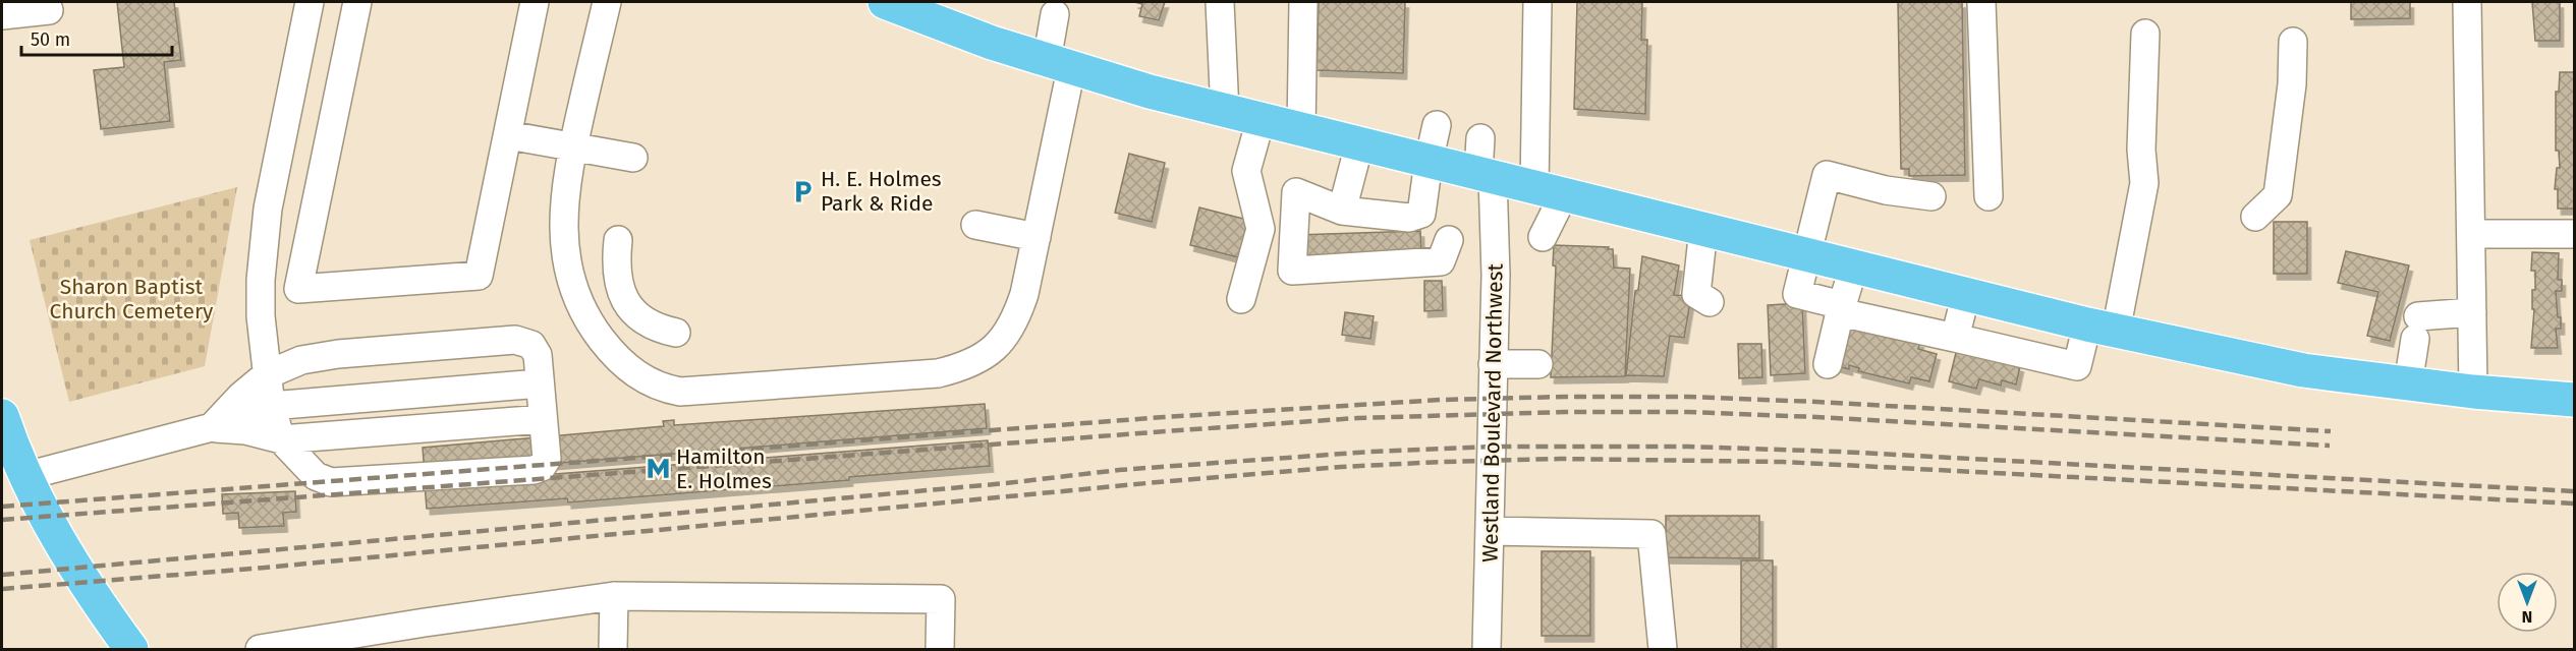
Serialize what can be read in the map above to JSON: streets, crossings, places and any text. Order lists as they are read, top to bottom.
{
  "streets": {
    "street": ["Westland Boulevard Northwest"]
  },
  "parks": ["Sharon Baptist Church Cemetery"],
  "places": {
    "parking": ["H. E. Holmes Park & Ride"],
    "metro station": ["Hamilton E. Holmes"]
  },
  "scale_bar": "50 m",
  "north": "bottom"
}
